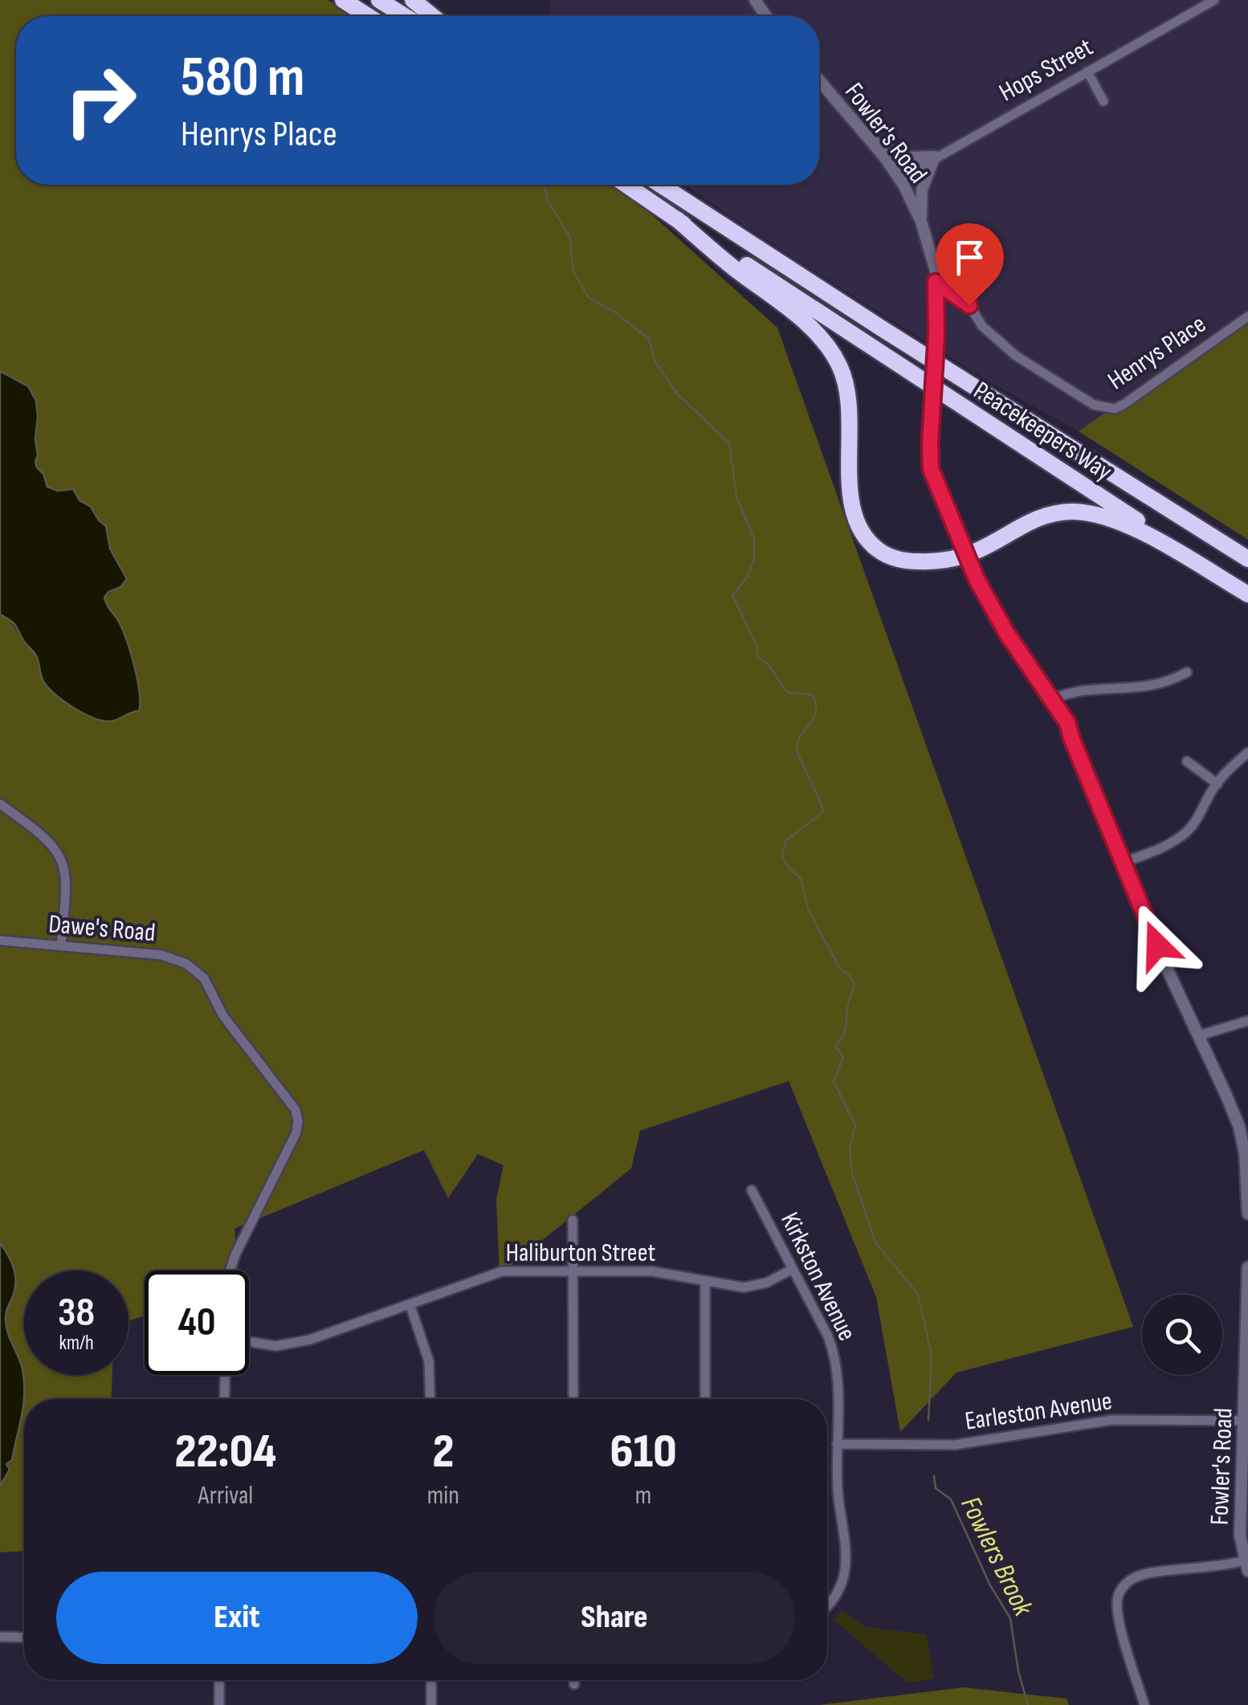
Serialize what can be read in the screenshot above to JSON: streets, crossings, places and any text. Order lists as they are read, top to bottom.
{
  "streets": {
    "highway": ["Peacekeepers Way"],
    "street": [
      "Hops Street",
      "Fowler's Road",
      "Henrys Place",
      "Dawe's Road",
      "Haliburton Street",
      "Kirkston Avenue",
      "Earleston Avenue"
    ]
  },
  "crossings": [
    ["Hops Street", "Fowler's Road"],
    ["Fowler's Road", "Henrys Place"],
    ["Fowler's Road", "Earleston Avenue"],
    ["Haliburton Street", "Kirkston Avenue"],
    ["Kirkston Avenue", "Earleston Avenue"]
  ],
  "water": ["Fowlers Brook"],
  "page": {
    "turn": ["580 m", "Henrys Place"],
    "speed": "38 km/h",
    "limit": "40",
    "eta": [
      "22:04",
      "Arrival",
      "2",
      "min",
      "610",
      "m"
    ],
    "buttons": ["Exit", "Share"]
  }
}
